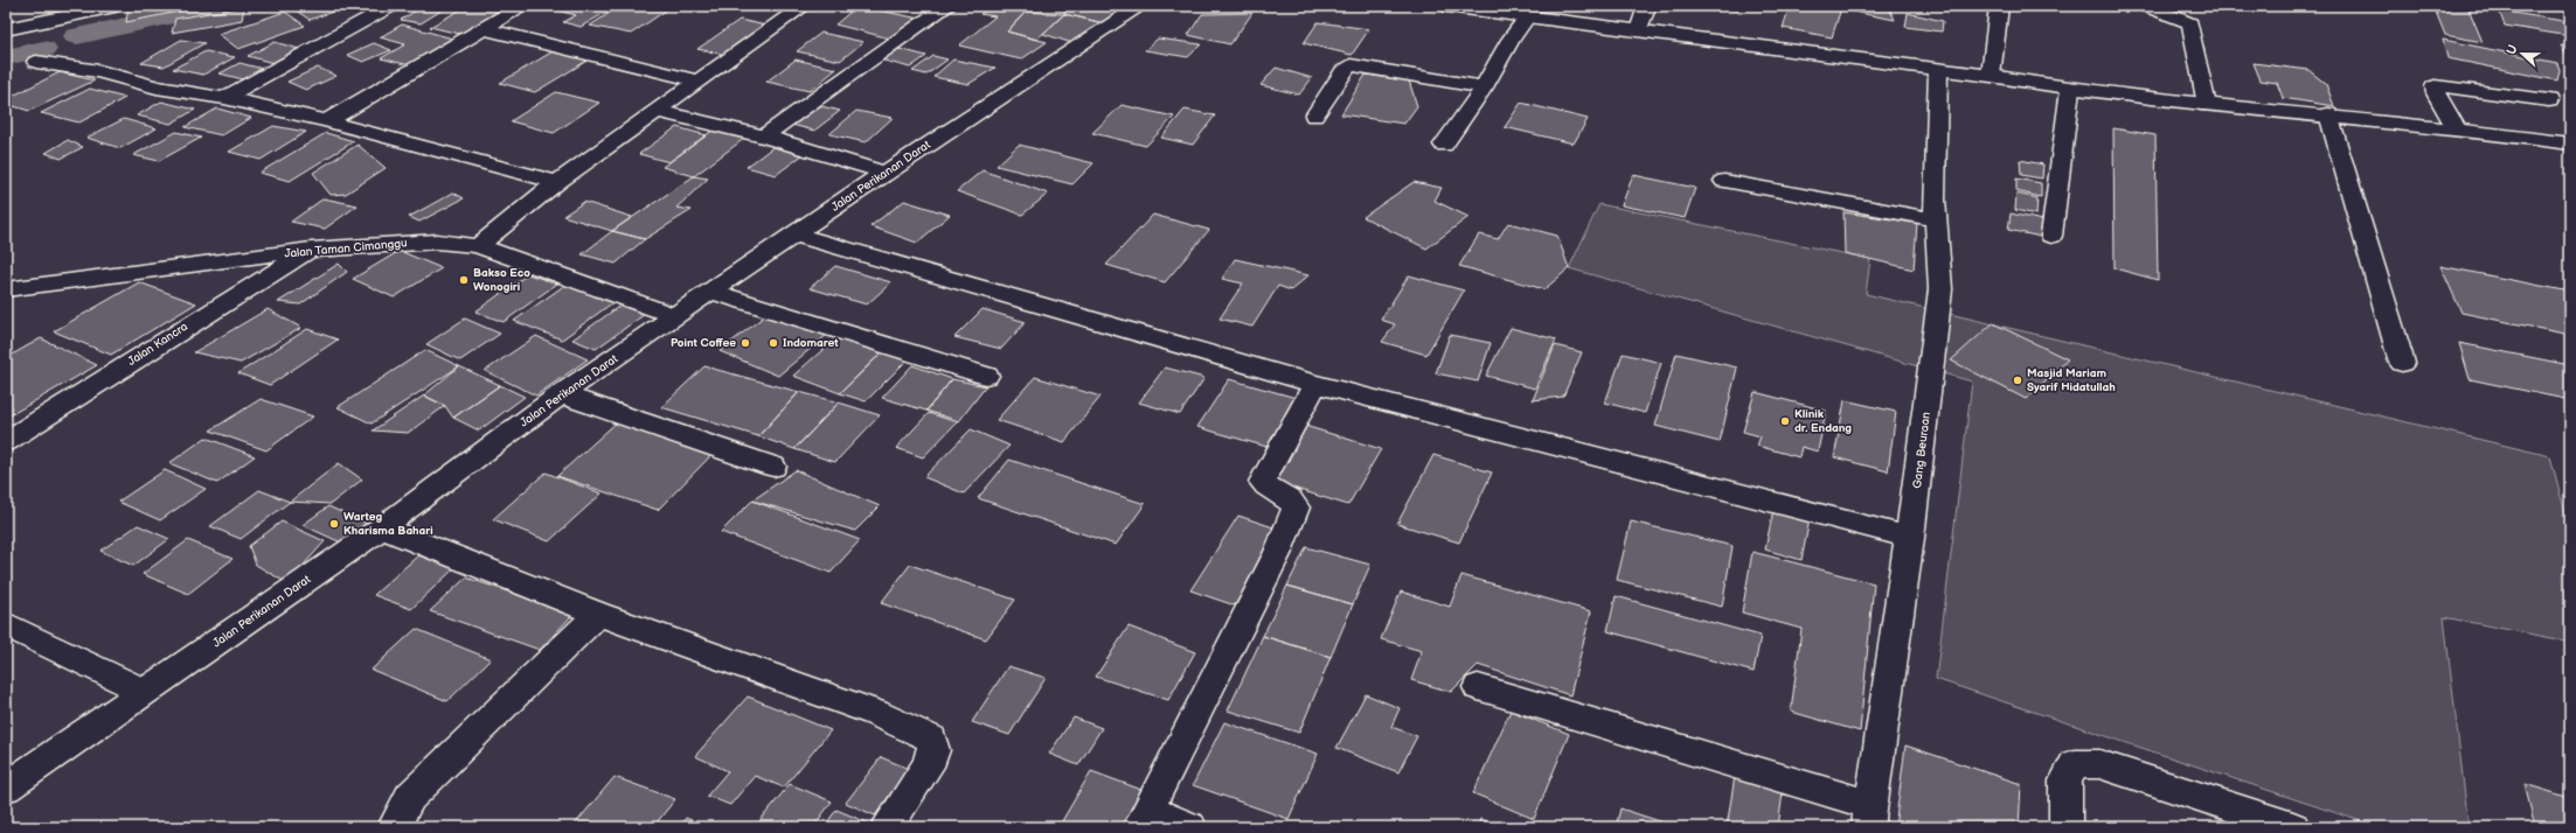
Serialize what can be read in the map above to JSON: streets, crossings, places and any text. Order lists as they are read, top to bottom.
{
  "streets": {
    "street": [
      "Jalan Perikanan Darat",
      "Jalan Taman Cimanggu",
      "Jalan Kancra",
      "Gang Beuraan"
    ]
  },
  "crossings": [
    ["Jalan Perikanan Darat", "Jalan Taman Cimanggu"],
    ["Jalan Taman Cimanggu", "Jalan Kancra"]
  ],
  "places": [
    "Bakso Eco Wonogiri",
    "Point Coffee",
    "Indomaret",
    "Masjid Mariam Syarif Hidatullah",
    "Klinik dr. Endang",
    "Warteg Kharisma Bahari"
  ],
  "north": "left"
}
